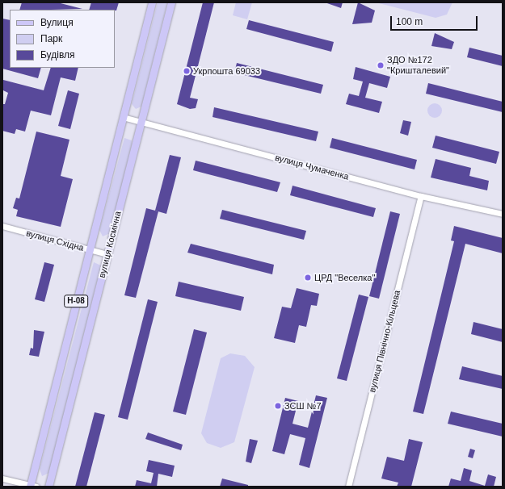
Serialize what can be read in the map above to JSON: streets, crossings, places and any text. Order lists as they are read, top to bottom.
{
  "streets": {
    "main road": ["вулиця Космічна", "Н-08"],
    "street": ["вулиця Чумаченка", "вулиця Східна", "вулиця Північно-Кільцева"]
  },
  "crossings": [
    ["вулиця Чумаченка", "вулиця Космічна"],
    ["вулиця Чумаченка", "вулиця Північно-Кільцева"],
    ["вулиця Східна", "вулиця Космічна"]
  ],
  "places": [
    "ЗДО №172 \"Кришталевий\"",
    "Укрпошта 69033",
    "ЦРД \"Веселка\"",
    "ЗСШ №7"
  ],
  "legend": ["Вулиця", "Парк", "Будівля"],
  "scale_bar": "100 m"
}
